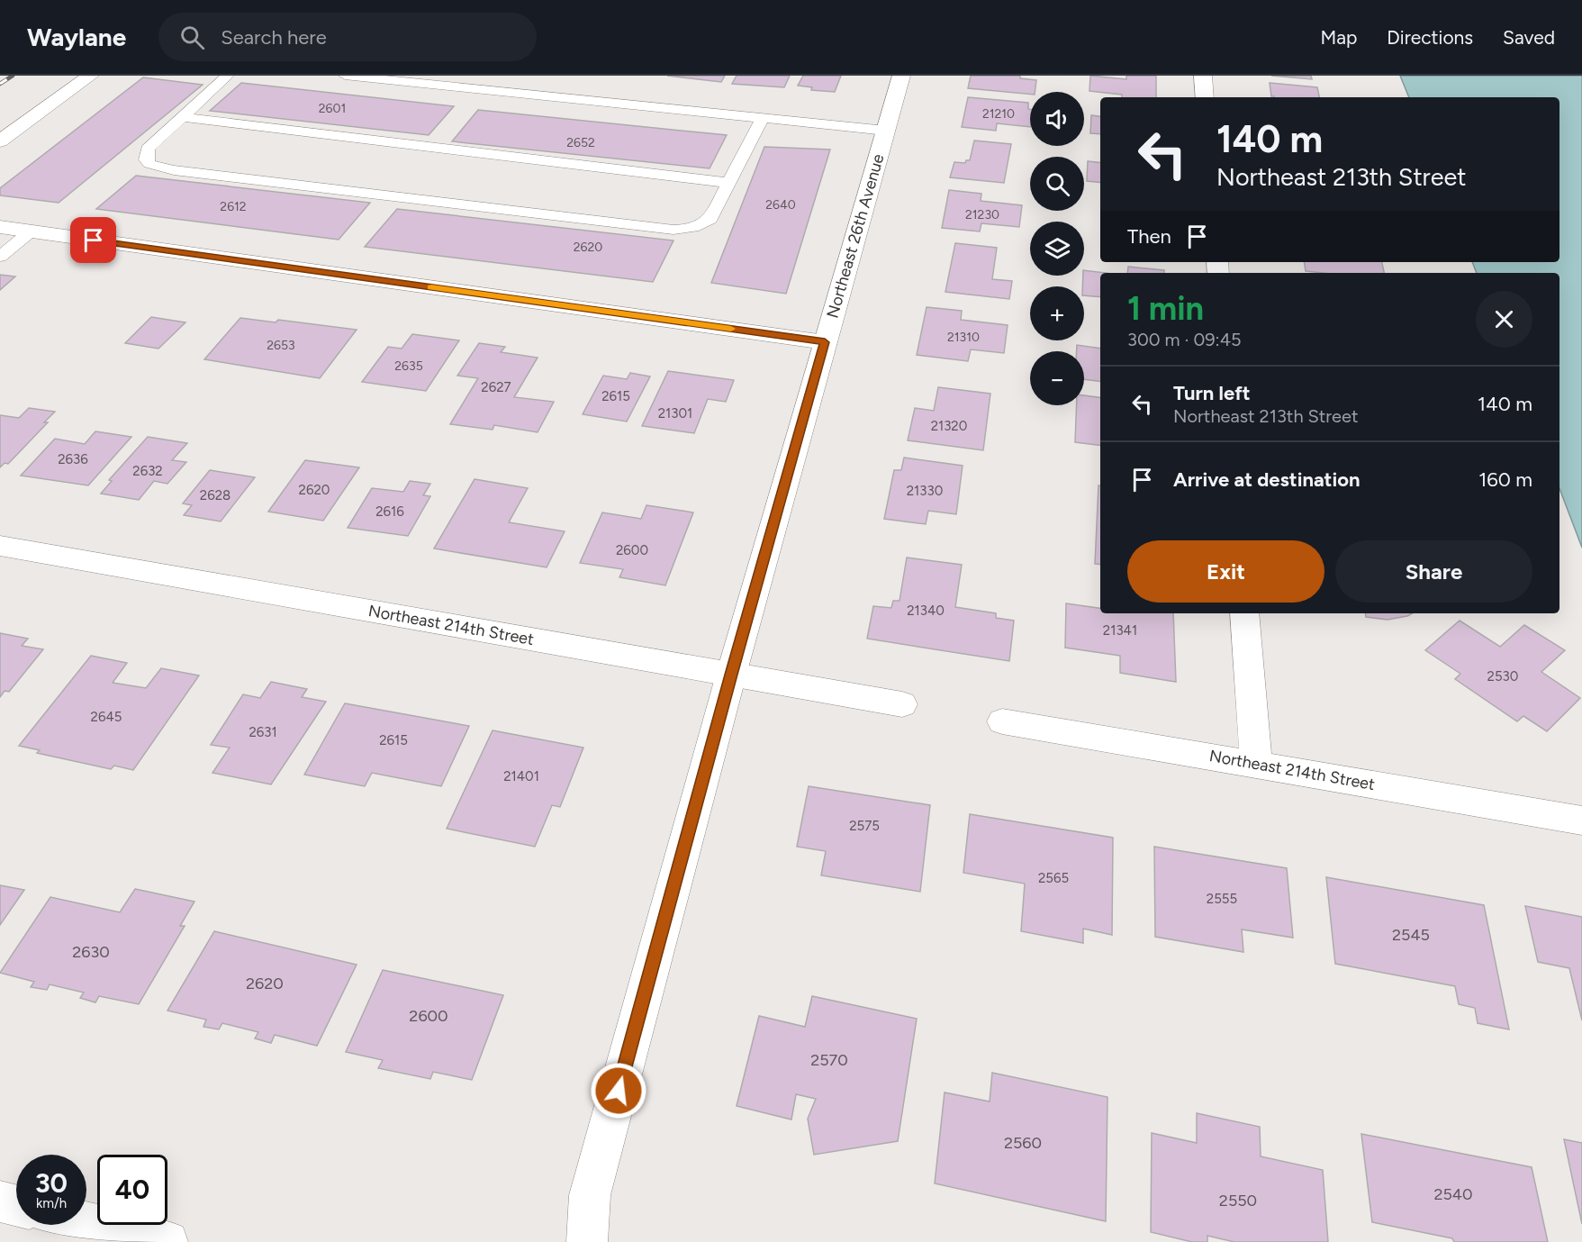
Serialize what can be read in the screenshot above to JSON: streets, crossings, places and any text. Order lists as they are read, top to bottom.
{
  "streets": {
    "street": ["Northeast 26th Avenue", "Northeast 214th Street"]
  },
  "crossings": [
    ["Northeast 26th Avenue", "Northeast 214th Street"]
  ],
  "house_numbers": [
    "2601",
    "21210",
    "2652",
    "2640",
    "2612",
    "21230",
    "2620",
    "21310",
    "2653",
    "2635",
    "2627",
    "2615",
    "21301",
    "21320",
    "2636",
    "2632",
    "2620",
    "21330",
    "2628",
    "2616",
    "2600",
    "21340",
    "21341",
    "2530",
    "2645",
    "2631",
    "2615",
    "21401",
    "2575",
    "2565",
    "2555",
    "2545",
    "2630",
    "2620",
    "2600",
    "2570",
    "2560",
    "2540",
    "2550"
  ],
  "page": {
    "header": "Waylane",
    "search": "Search here",
    "nav": ["Map", "Directions", "Saved"],
    "map_buttons": ["+", "−"],
    "turn": ["140 m", "Northeast 213th Street"],
    "then": "Then",
    "heading": ["1 min", "300 m · 09:45"],
    "list": [
      {
        "name": "Turn left",
        "note": "Northeast 213th Street",
        "value": "140 m"
      },
      {
        "name": "Arrive at destination",
        "value": "160 m"
      }
    ],
    "buttons": ["Exit", "Share"],
    "speed": "30 km/h",
    "limit": "40"
  }
}
